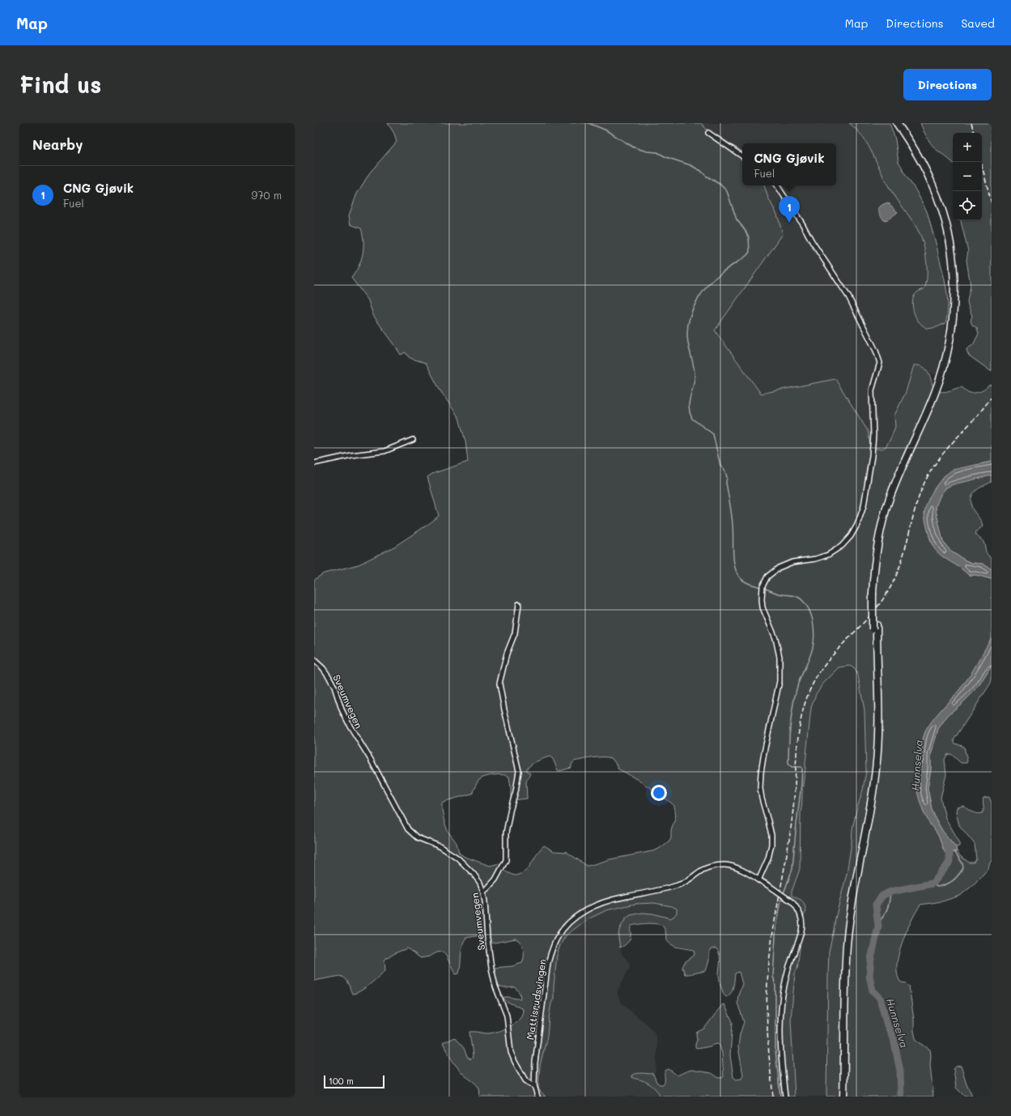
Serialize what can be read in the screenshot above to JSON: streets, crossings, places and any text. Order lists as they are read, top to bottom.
{
  "streets": {
    "street": ["Sveumvegen", "Mattisrudsvingen"]
  },
  "crossings": [
    ["Sveumvegen", "Mattisrudsvingen"]
  ],
  "water": ["Hunnselva"],
  "scale_bar": "100 m",
  "page": {
    "header": "Map",
    "nav": ["Map", "Directions", "Saved"],
    "buttons": "Directions",
    "title": "Find us",
    "heading": "Nearby",
    "map_buttons": ["+", "−"],
    "popup": ["CNG Gjøvik", "Fuel"],
    "list": [
      {
        "mark": "1",
        "name": "CNG Gjøvik",
        "note": "Fuel",
        "value": "970 m"
      }
    ],
    "pins": "1",
    "scale": "100 m"
  }
}
